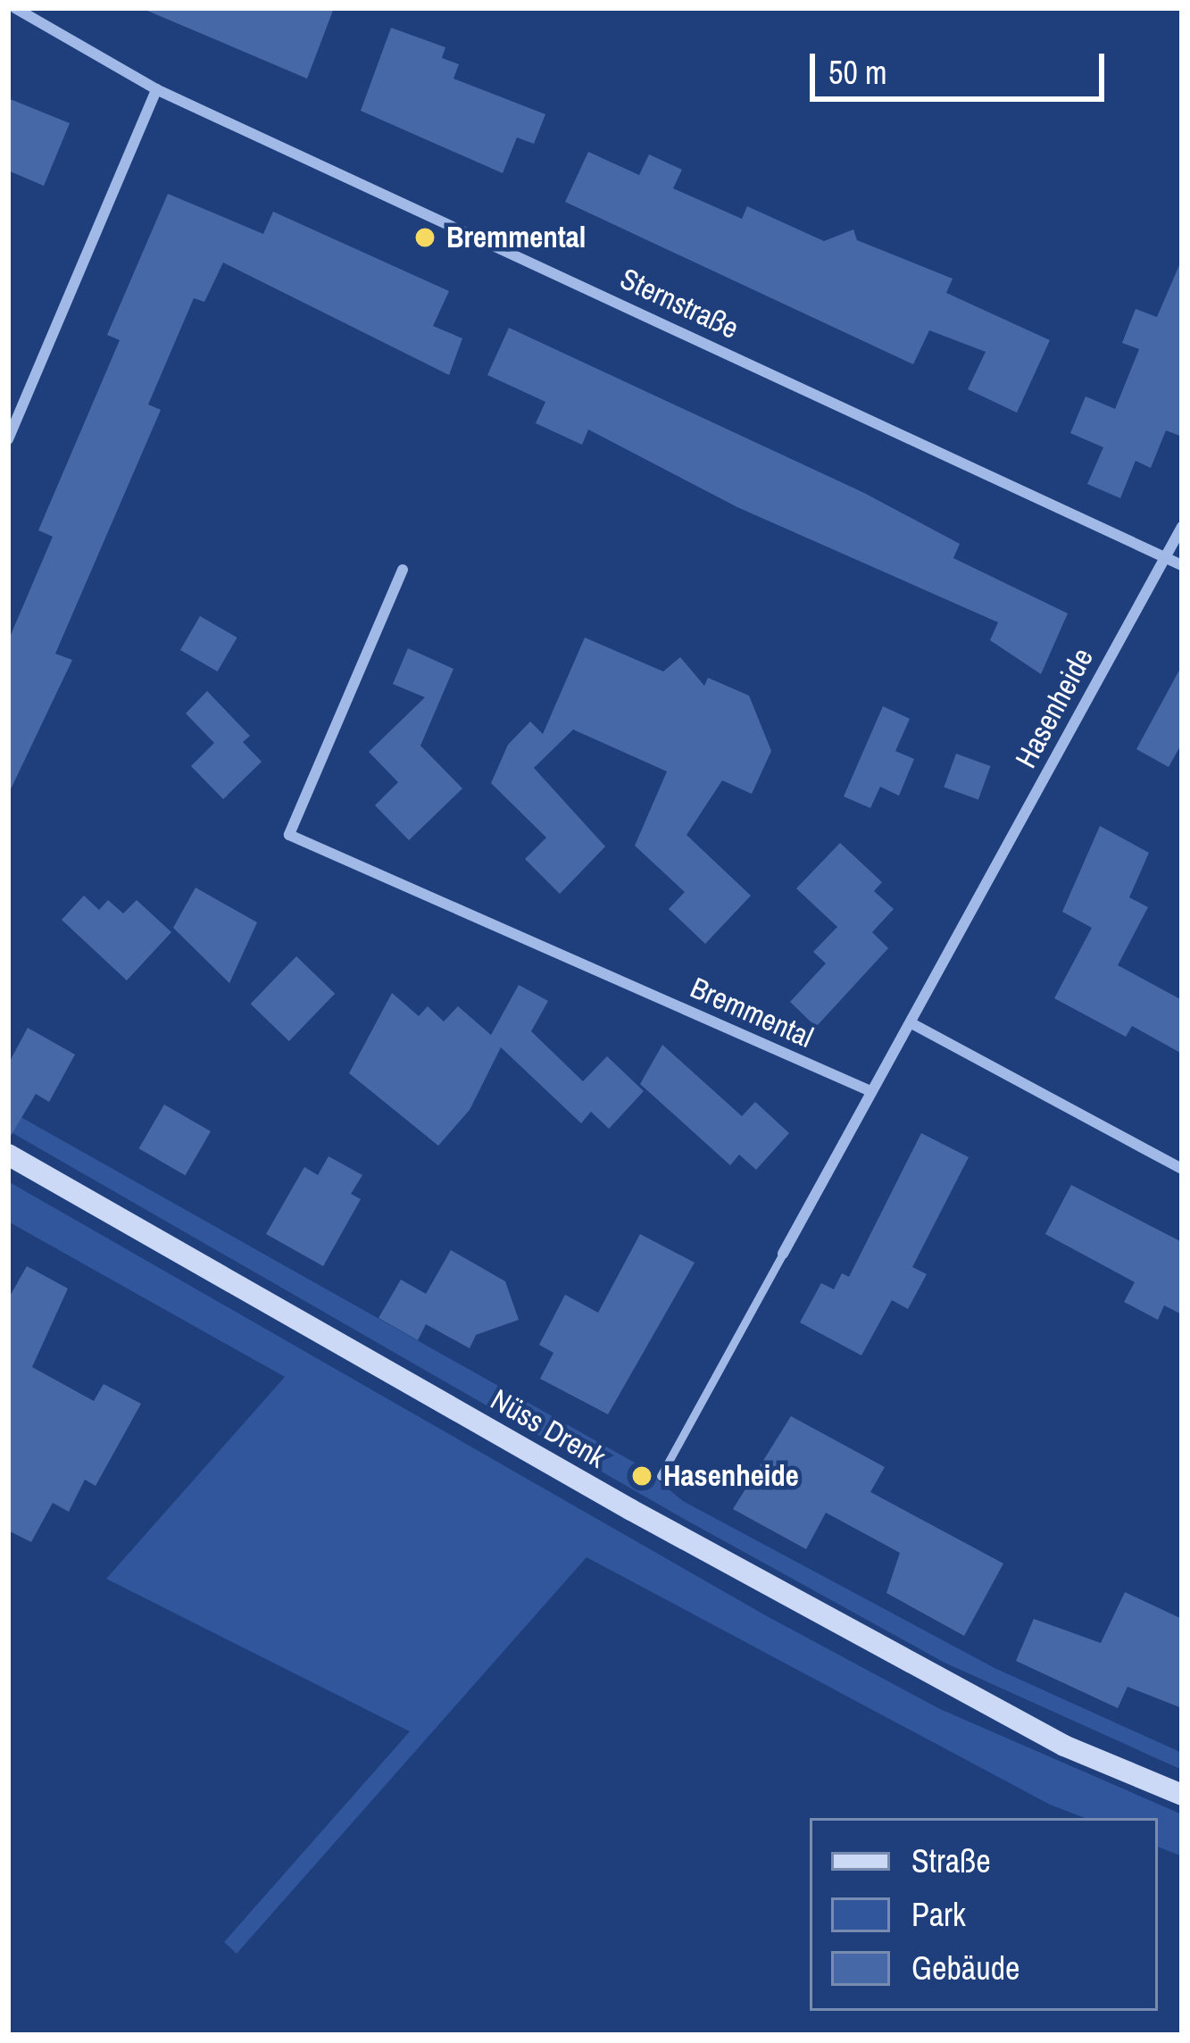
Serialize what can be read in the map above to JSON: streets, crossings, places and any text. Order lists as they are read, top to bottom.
{
  "streets": {
    "main road": ["Nüss Drenk"],
    "street": ["Sternstraße", "Hasenheide", "Bremmental"]
  },
  "crossings": [
    ["Sternstraße", "Hasenheide"],
    ["Hasenheide", "Bremmental"]
  ],
  "places": ["Bremmental", "Hasenheide"],
  "legend": ["Straße", "Park", "Gebäude"],
  "scale_bar": "50 m"
}
